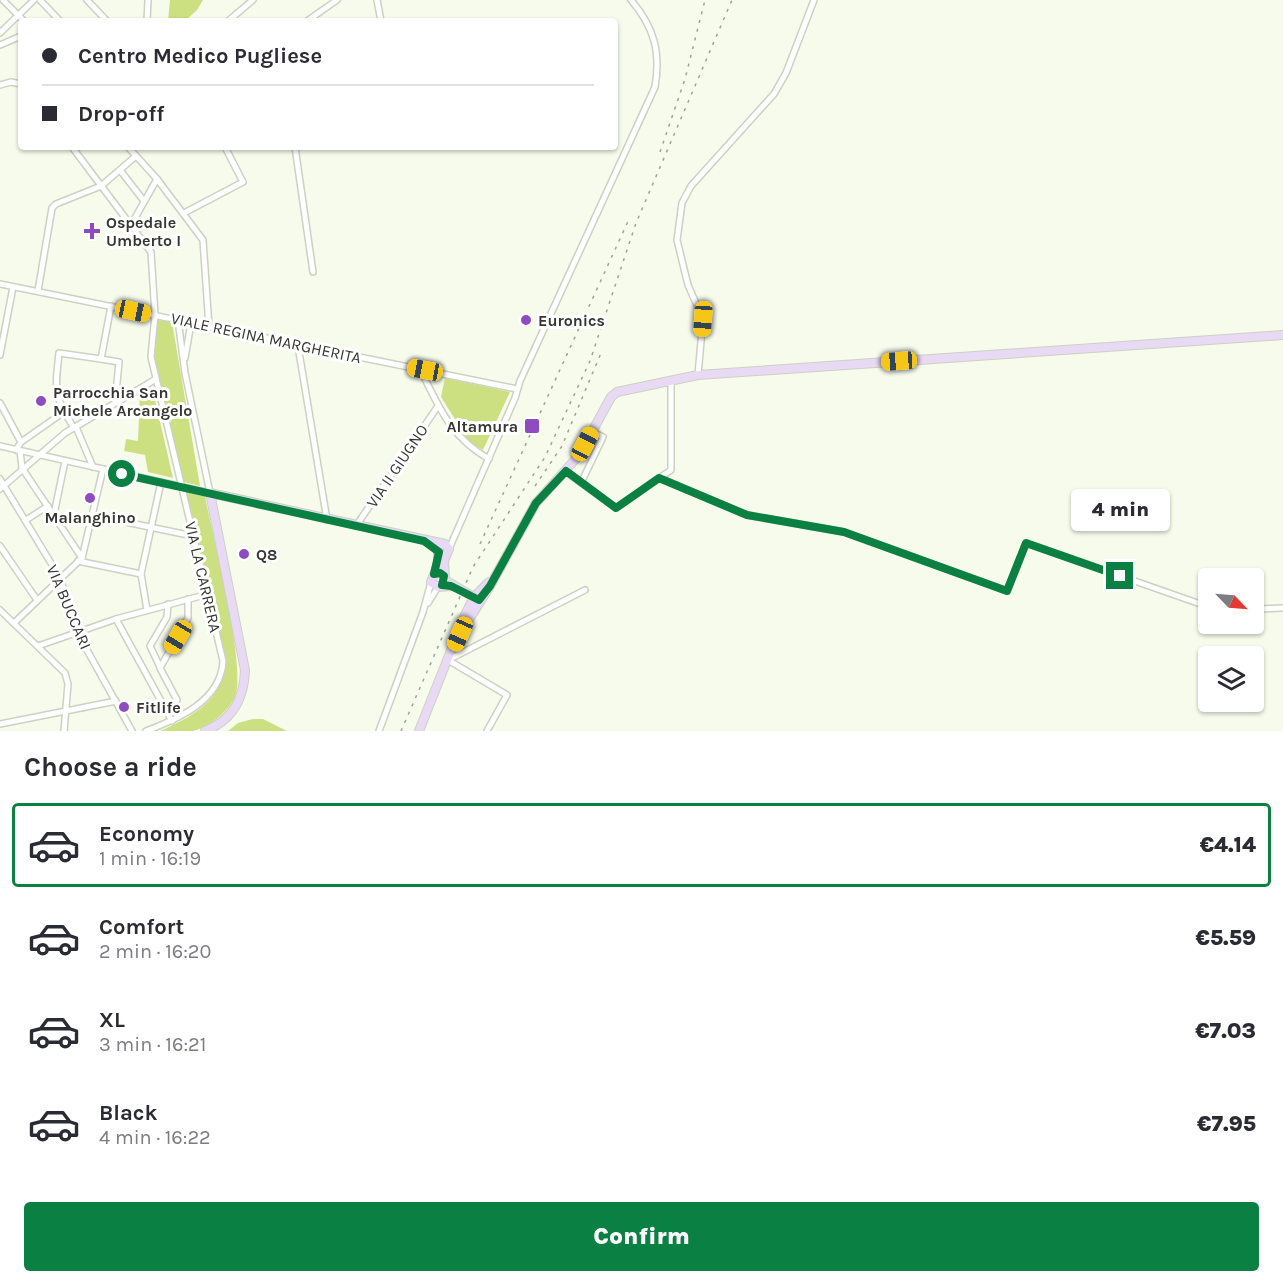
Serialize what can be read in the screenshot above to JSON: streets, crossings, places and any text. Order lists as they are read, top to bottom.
{
  "streets": {
    "street": [
      "VIALE REGINA MARGHERITA",
      "VIA II GIUGNO",
      "VIA LA CARRERA",
      "VIA BUCCARI"
    ]
  },
  "crossings": [
    ["VIALE REGINA MARGHERITA", "VIA LA CARRERA"]
  ],
  "places": {
    "health": ["Ospedale Umberto I"],
    "other": [
      "Euronics",
      "Parrocchia San Michele Arcangelo",
      "Malanghino",
      "Q8",
      "Fitlife"
    ],
    "transit": ["Altamura"]
  },
  "north": "bottom right",
  "page": {
    "banner": ["Centro Medico Pugliese", "Drop-off"],
    "bubble": "4 min",
    "heading": "Choose a ride",
    "list": [
      {
        "name": "Economy",
        "note": "1 min · 16:19",
        "value": "€4.14"
      },
      {
        "name": "Comfort",
        "note": "2 min · 16:20",
        "value": "€5.59"
      },
      {
        "name": "XL",
        "note": "3 min · 16:21",
        "value": "€7.03"
      },
      {
        "name": "Black",
        "note": "4 min · 16:22",
        "value": "€7.95"
      }
    ],
    "buttons": "Confirm"
  }
}
